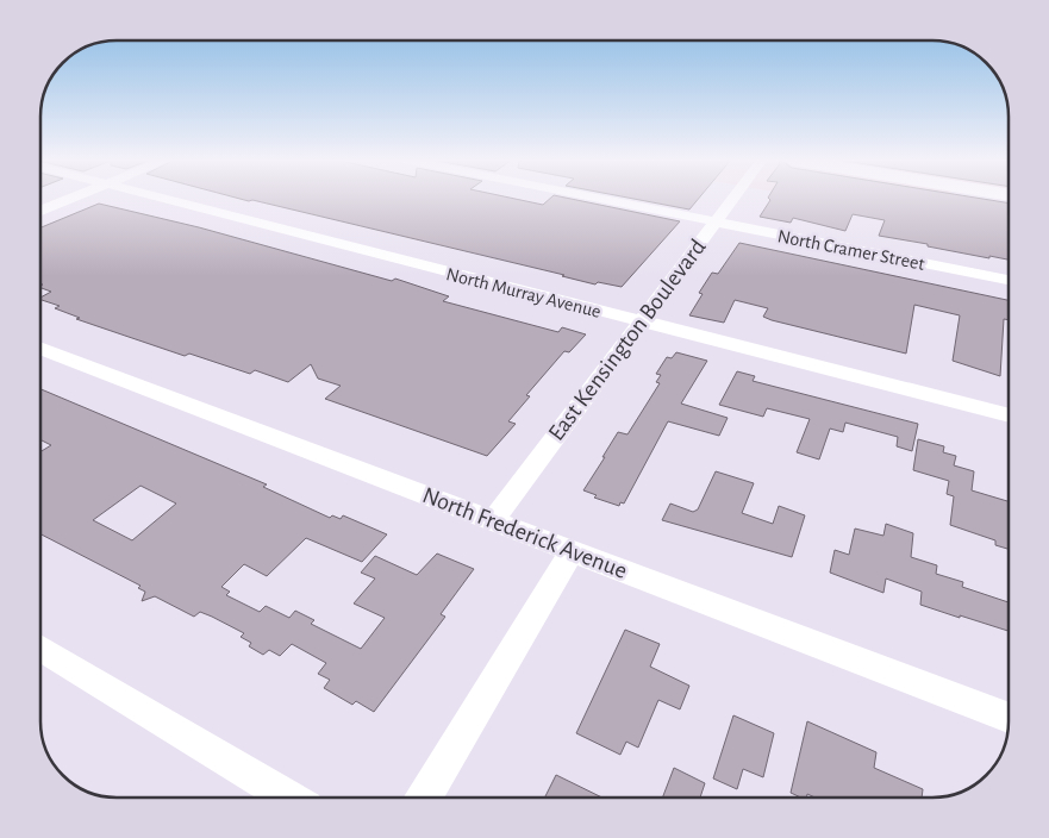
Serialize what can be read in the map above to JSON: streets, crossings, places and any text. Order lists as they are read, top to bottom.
{
  "streets": {
    "street": [
      "North Cramer Street",
      "North Murray Avenue",
      "East Kensington Boulevard",
      "North Frederick Avenue"
    ]
  },
  "crossings": [
    ["North Cramer Street", "East Kensington Boulevard"],
    ["North Murray Avenue", "East Kensington Boulevard"],
    ["East Kensington Boulevard", "North Frederick Avenue"]
  ]
}
